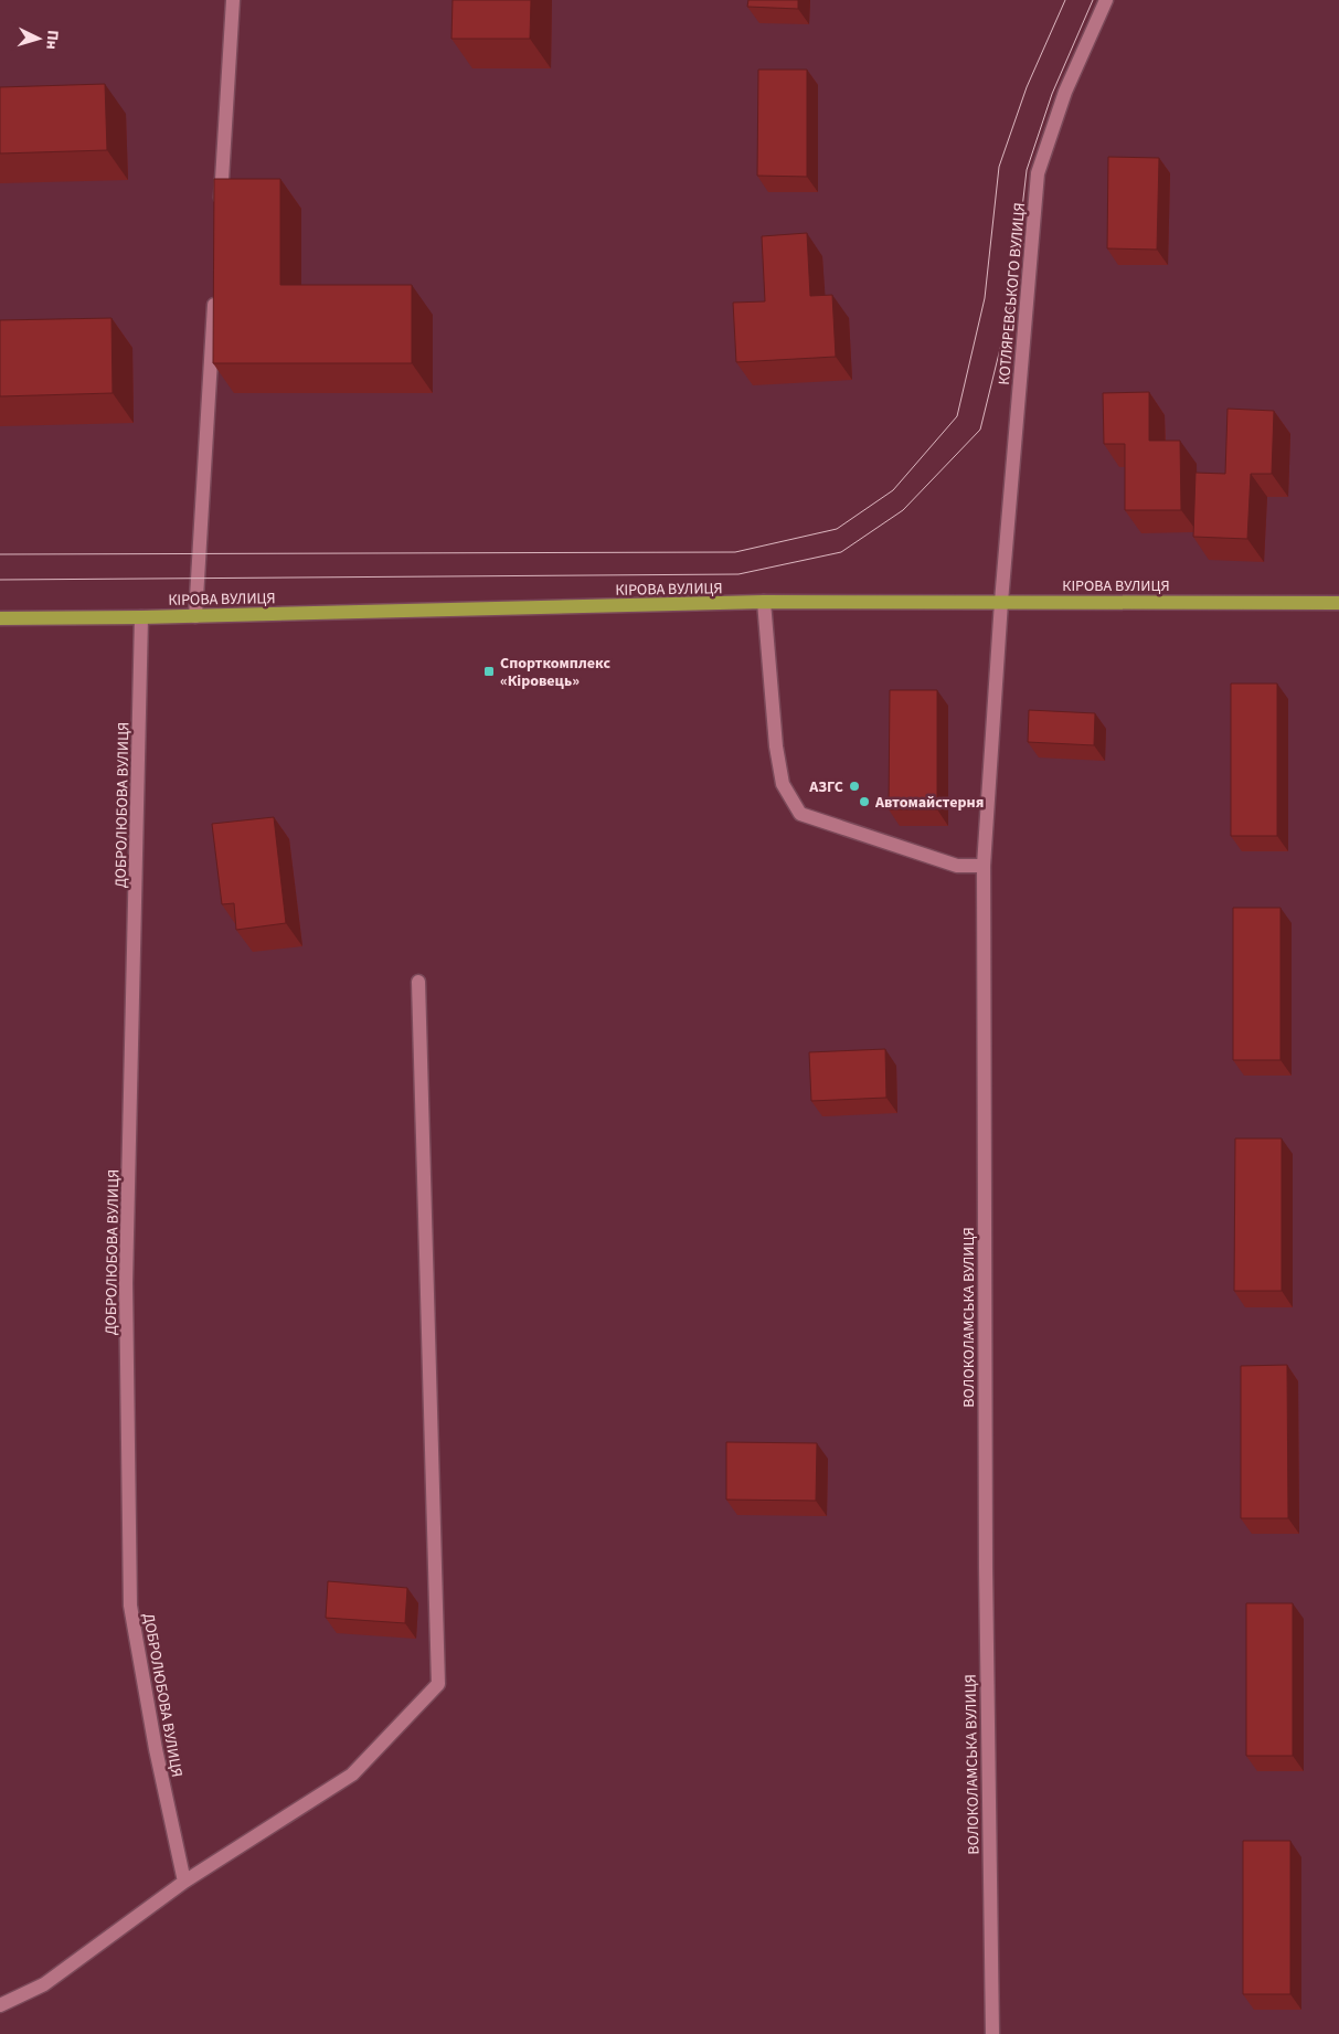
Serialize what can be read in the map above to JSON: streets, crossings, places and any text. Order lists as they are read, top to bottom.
{
  "streets": {
    "main road": ["КІРОВА ВУЛИЦЯ"],
    "street": ["КОТЛЯРЕВСЬКОГО ВУЛИЦЯ", "ДОБРОЛЮБОВА ВУЛИЦЯ", "ВОЛОКОЛАМСЬКА ВУЛИЦЯ"]
  },
  "crossings": [
    ["КОТЛЯРЕВСЬКОГО ВУЛИЦЯ", "КІРОВА ВУЛИЦЯ"],
    ["КОТЛЯРЕВСЬКОГО ВУЛИЦЯ", "ВОЛОКОЛАМСЬКА ВУЛИЦЯ"],
    ["КІРОВА ВУЛИЦЯ", "ДОБРОЛЮБОВА ВУЛИЦЯ"],
    ["КІРОВА ВУЛИЦЯ", "ВОЛОКОЛАМСЬКА ВУЛИЦЯ"]
  ],
  "places": {
    "transit": ["Спорткомплекс «Кіровець»"],
    "other": ["АЗГС", "Автомайстерня"]
  },
  "north": "right"
}
